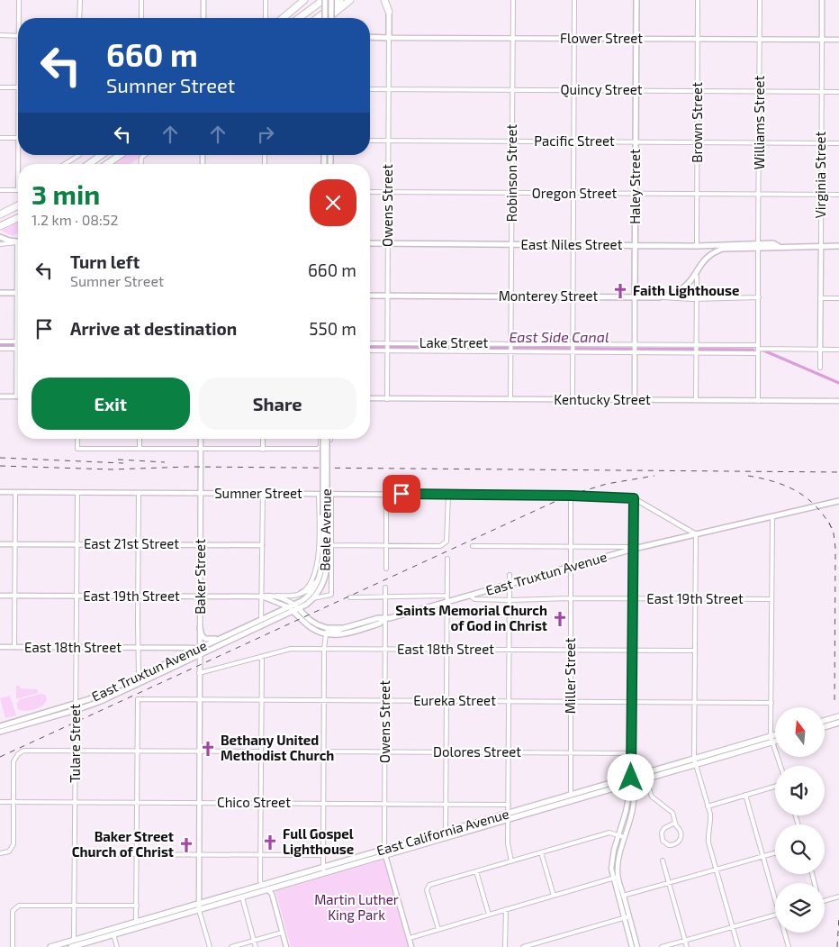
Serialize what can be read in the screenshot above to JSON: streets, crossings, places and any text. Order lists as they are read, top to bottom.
{
  "streets": {
    "main road": [
      "Flower Street",
      "Haley Street",
      "Owens Street",
      "East Niles Street",
      "Monterey Street",
      "Beale Avenue",
      "East Truxtun Avenue",
      "East California Avenue"
    ],
    "street": [
      "Quincy Street",
      "Brown Street",
      "Williams Street",
      "Pacific Street",
      "Robinson Street",
      "Virginia Street",
      "Oregon Street",
      "Lake Street",
      "Kentucky Street",
      "Sumner Street",
      "East 21st Street",
      "Baker Street",
      "East 19th Street",
      "East 18th Street",
      "Miller Street",
      "Eureka Street",
      "Tulare Street",
      "Dolores Street",
      "Chico Street"
    ]
  },
  "crossings": [
    ["Flower Street", "Brown Street"],
    ["Flower Street", "Williams Street"],
    ["Flower Street", "Robinson Street"],
    ["Flower Street", "Virginia Street"],
    ["Flower Street", "Haley Street"],
    ["Flower Street", "Owens Street"],
    ["Quincy Street", "Brown Street"],
    ["Quincy Street", "Williams Street"],
    ["Quincy Street", "Robinson Street"],
    ["Quincy Street", "Virginia Street"],
    ["Quincy Street", "Haley Street"],
    ["Quincy Street", "Owens Street"],
    ["Brown Street", "Pacific Street"],
    ["Brown Street", "Oregon Street"],
    ["Brown Street", "East Niles Street"],
    ["Williams Street", "Pacific Street"],
    ["Williams Street", "Oregon Street"],
    ["Williams Street", "East Niles Street"],
    ["Williams Street", "Monterey Street"],
    ["Williams Street", "Lake Street"],
    ["Williams Street", "Kentucky Street"],
    ["Pacific Street", "Robinson Street"],
    ["Pacific Street", "Virginia Street"],
    ["Pacific Street", "Haley Street"],
    ["Pacific Street", "Owens Street"],
    ["Robinson Street", "Oregon Street"],
    ["Robinson Street", "East Niles Street"],
    ["Robinson Street", "Monterey Street"],
    ["Robinson Street", "Lake Street"],
    ["Robinson Street", "Kentucky Street"],
    ["Virginia Street", "Oregon Street"],
    ["Virginia Street", "East Niles Street"],
    ["Virginia Street", "Lake Street"],
    ["Haley Street", "Oregon Street"],
    ["Haley Street", "East Niles Street"],
    ["Haley Street", "Monterey Street"],
    ["Haley Street", "Lake Street"],
    ["Haley Street", "Kentucky Street"],
    ["Oregon Street", "Owens Street"],
    ["Owens Street", "East Niles Street"],
    ["Owens Street", "Monterey Street"],
    ["Owens Street", "Lake Street"],
    ["Owens Street", "Kentucky Street"],
    ["Owens Street", "East Truxtun Avenue"],
    ["Owens Street", "East 18th Street"],
    ["Owens Street", "Eureka Street"],
    ["Owens Street", "Dolores Street"],
    ["Owens Street", "Chico Street"],
    ["Owens Street", "East California Avenue"],
    ["East Niles Street", "Monterey Street"],
    ["Sumner Street", "Beale Avenue"],
    ["Sumner Street", "East Truxtun Avenue"],
    ["Sumner Street", "Baker Street"],
    ["Sumner Street", "Miller Street"],
    ["Sumner Street", "Tulare Street"],
    ["Beale Avenue", "East Truxtun Avenue"],
    ["Beale Avenue", "East 19th Street"],
    ["East 21st Street", "Baker Street"],
    ["East 21st Street", "Tulare Street"],
    ["East Truxtun Avenue", "Baker Street"],
    ["East Truxtun Avenue", "East 19th Street"],
    ["East Truxtun Avenue", "East 18th Street"],
    ["East Truxtun Avenue", "Miller Street"],
    ["East Truxtun Avenue", "Tulare Street"],
    ["Baker Street", "East 19th Street"],
    ["Baker Street", "East 18th Street"],
    ["Baker Street", "Eureka Street"],
    ["Baker Street", "Chico Street"],
    ["Baker Street", "East California Avenue"],
    ["East 19th Street", "Miller Street"],
    ["East 19th Street", "Tulare Street"],
    ["East 18th Street", "Miller Street"],
    ["East 18th Street", "Tulare Street"],
    ["Miller Street", "Eureka Street"],
    ["Miller Street", "Dolores Street"],
    ["Miller Street", "East California Avenue"],
    ["Tulare Street", "Chico Street"],
    ["Tulare Street", "East California Avenue"]
  ],
  "water": ["East Side Canal"],
  "parks": ["Martin Luther King Park"],
  "places": {
    "church": [
      "Faith Lighthouse",
      "Saints Memorial Church of God in Christ",
      "Bethany United Methodist Church",
      "Full Gospel Lighthouse",
      "Baker Street Church of Christ"
    ]
  },
  "north": "top",
  "page": {
    "turn": ["660 m", "Sumner Street"],
    "heading": ["3 min", "1.2 km · 08:52"],
    "list": [
      {
        "name": "Turn left",
        "note": "Sumner Street",
        "value": "660 m"
      },
      {
        "name": "Arrive at destination",
        "value": "550 m"
      }
    ],
    "buttons": ["Exit", "Share"]
  }
}
